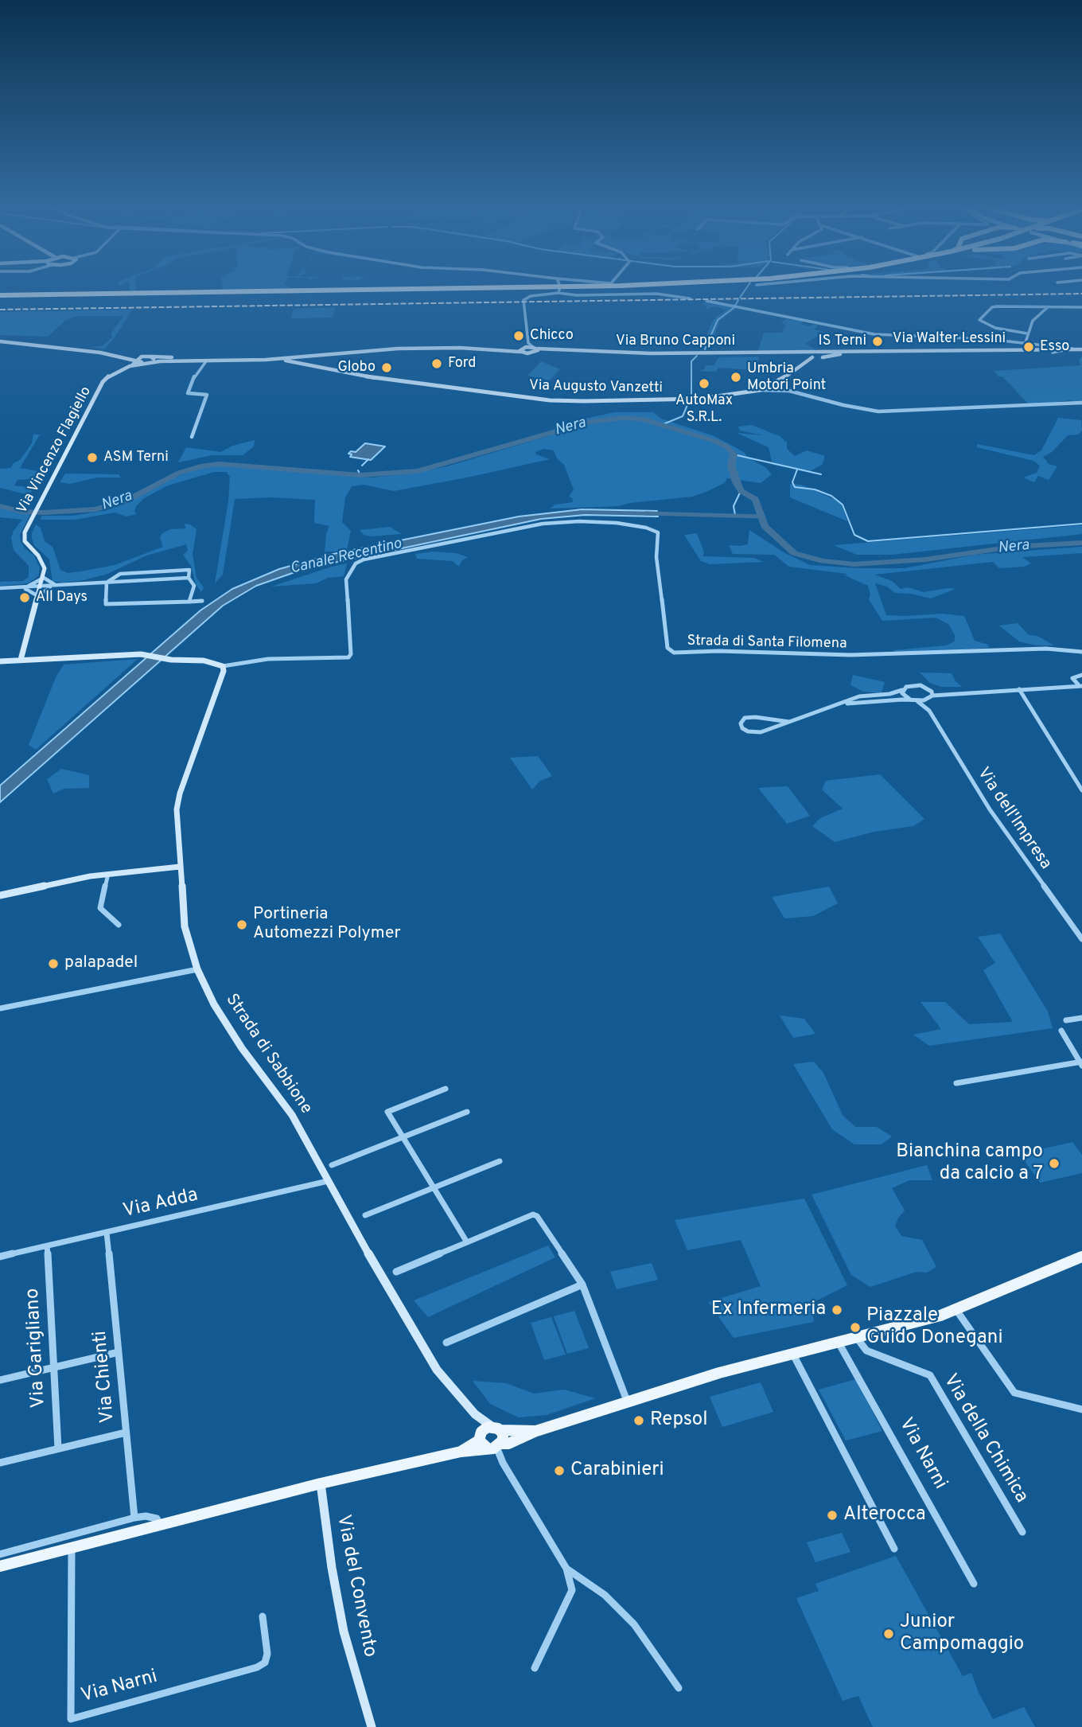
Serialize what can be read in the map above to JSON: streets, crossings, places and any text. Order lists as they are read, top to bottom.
{
  "streets": {
    "main road": [
      "Via Walter Lessini",
      "Via Bruno Capponi",
      "Via Augusto Vanzetti",
      "Via Vincenzo Flagiello",
      "Strada di Sabbione",
      "Via del Convento"
    ],
    "street": [
      "Strada di Santa Filomena",
      "Via dell'Impresa",
      "Via Adda",
      "Via Garigliano",
      "Via Chienti",
      "Via della Chimica",
      "Via Narni"
    ]
  },
  "crossings": [
    ["Via Walter Lessini", "Via Bruno Capponi"],
    ["Via Walter Lessini", "Via Augusto Vanzetti"],
    ["Via Bruno Capponi", "Via Augusto Vanzetti"],
    ["Via Bruno Capponi", "Via Vincenzo Flagiello"],
    ["Strada di Santa Filomena", "Strada di Sabbione"],
    ["Strada di Sabbione", "Via Adda"],
    ["Via Adda", "Via Garigliano"],
    ["Via Adda", "Via Chienti"]
  ],
  "water": ["Nera", "Canale Recentino"],
  "places": [
    "Chicco",
    "IS Terni",
    "Esso",
    "Ford",
    "Globo",
    "Umbria Motori Point",
    "AutoMax S.R.L.",
    "ASM Terni",
    "All Days",
    "Portineria Automezzi Polymer",
    "palapadel",
    "Bianchina campo da calcio a 7",
    "Ex Infermeria",
    "Piazzale Guido Donegani",
    "Repsol",
    "Carabinieri",
    "Alterocca",
    "Junior Campomaggio"
  ]
}
